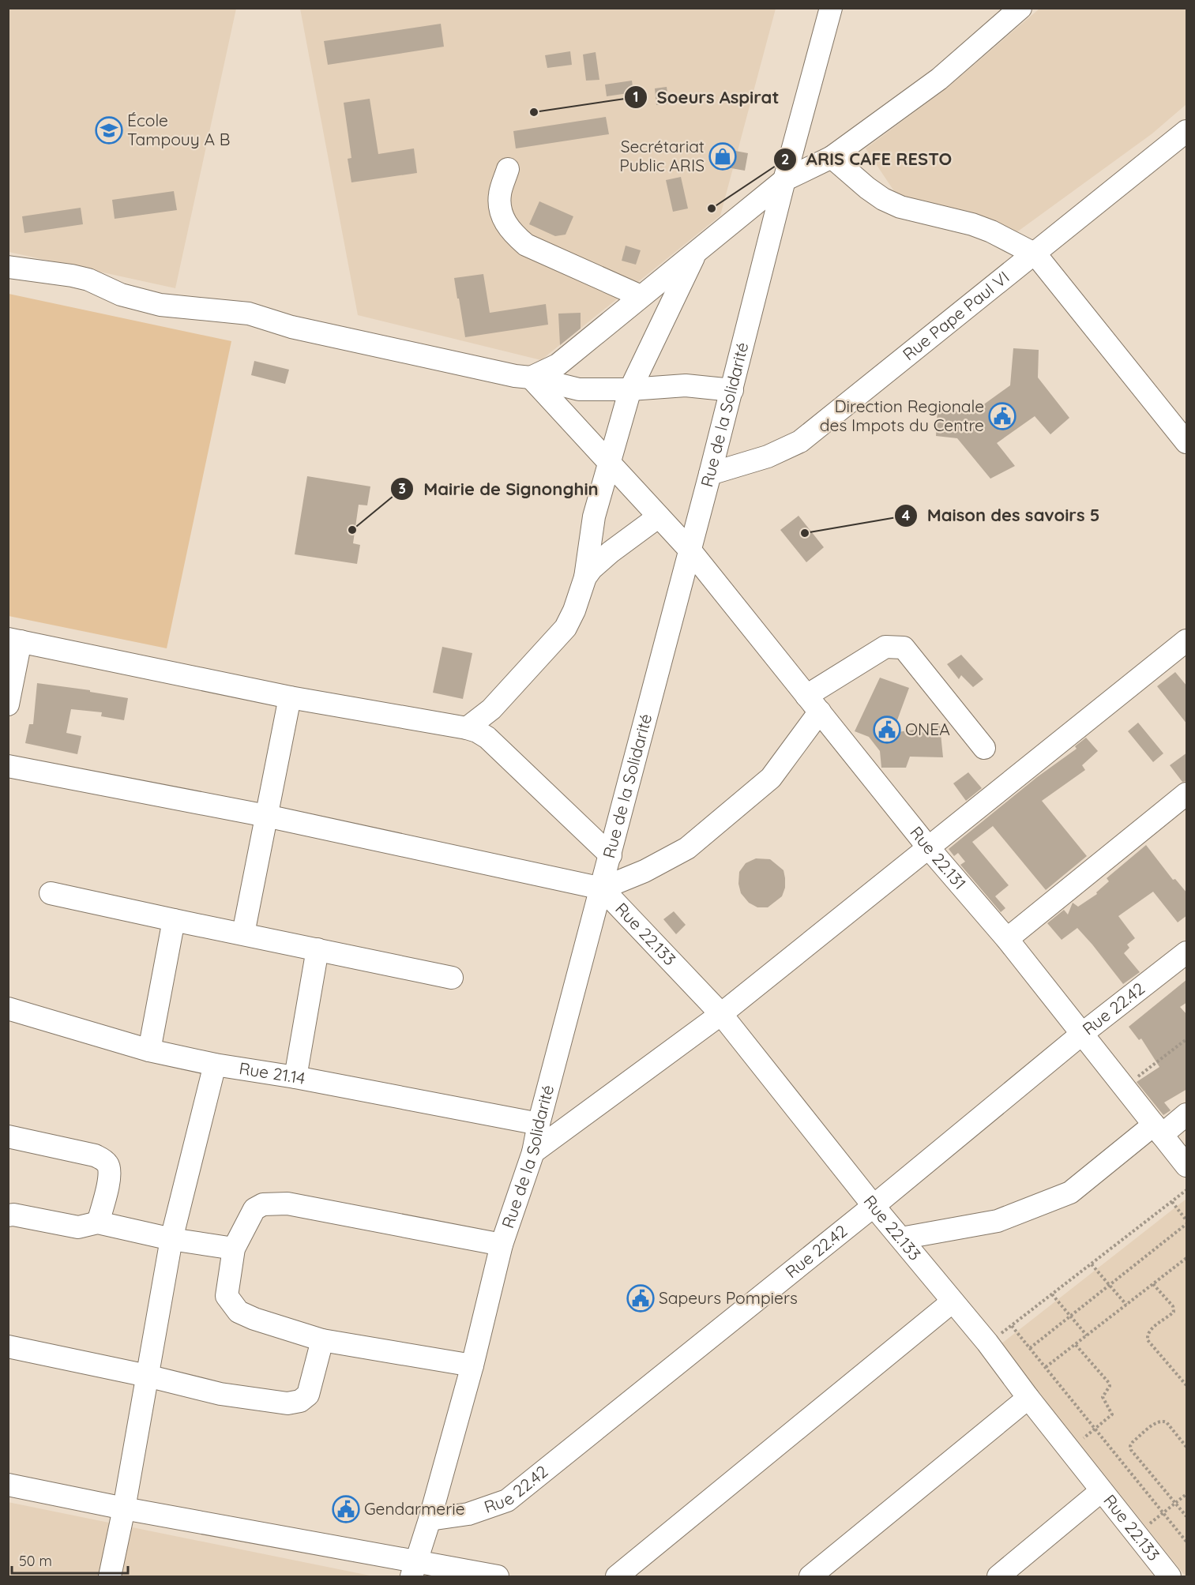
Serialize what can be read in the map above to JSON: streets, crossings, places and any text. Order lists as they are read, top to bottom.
{
  "streets": {
    "street": [
      "Rue Pape Paul VI",
      "Rue de la Solidarité",
      "Rue 22.131",
      "Rue 22.133",
      "Rue 22.42",
      "Rue 21.14"
    ]
  },
  "crossings": [
    ["Rue Pape Paul VI", "Rue de la Solidarité"],
    ["Rue de la Solidarité", "Rue 22.131"],
    ["Rue de la Solidarité", "Rue 22.133"],
    ["Rue de la Solidarité", "Rue 22.42"],
    ["Rue de la Solidarité", "Rue 21.14"],
    ["Rue 22.131", "Rue 22.42"],
    ["Rue 22.133", "Rue 22.42"]
  ],
  "places": {
    "other": [
      "Soeurs Aspirat",
      "ARIS CAFE RESTO",
      "Mairie de Signonghin",
      "Maison des savoirs 5"
    ],
    "school or university": ["École Tampouy A B"],
    "shop": ["Secrétariat Public ARIS"],
    "public building": [
      "Direction Regionale des Impots du Centre",
      "ONEA",
      "Sapeurs Pompiers",
      "Gendarmerie"
    ]
  },
  "scale_bar": "50 m"
}
